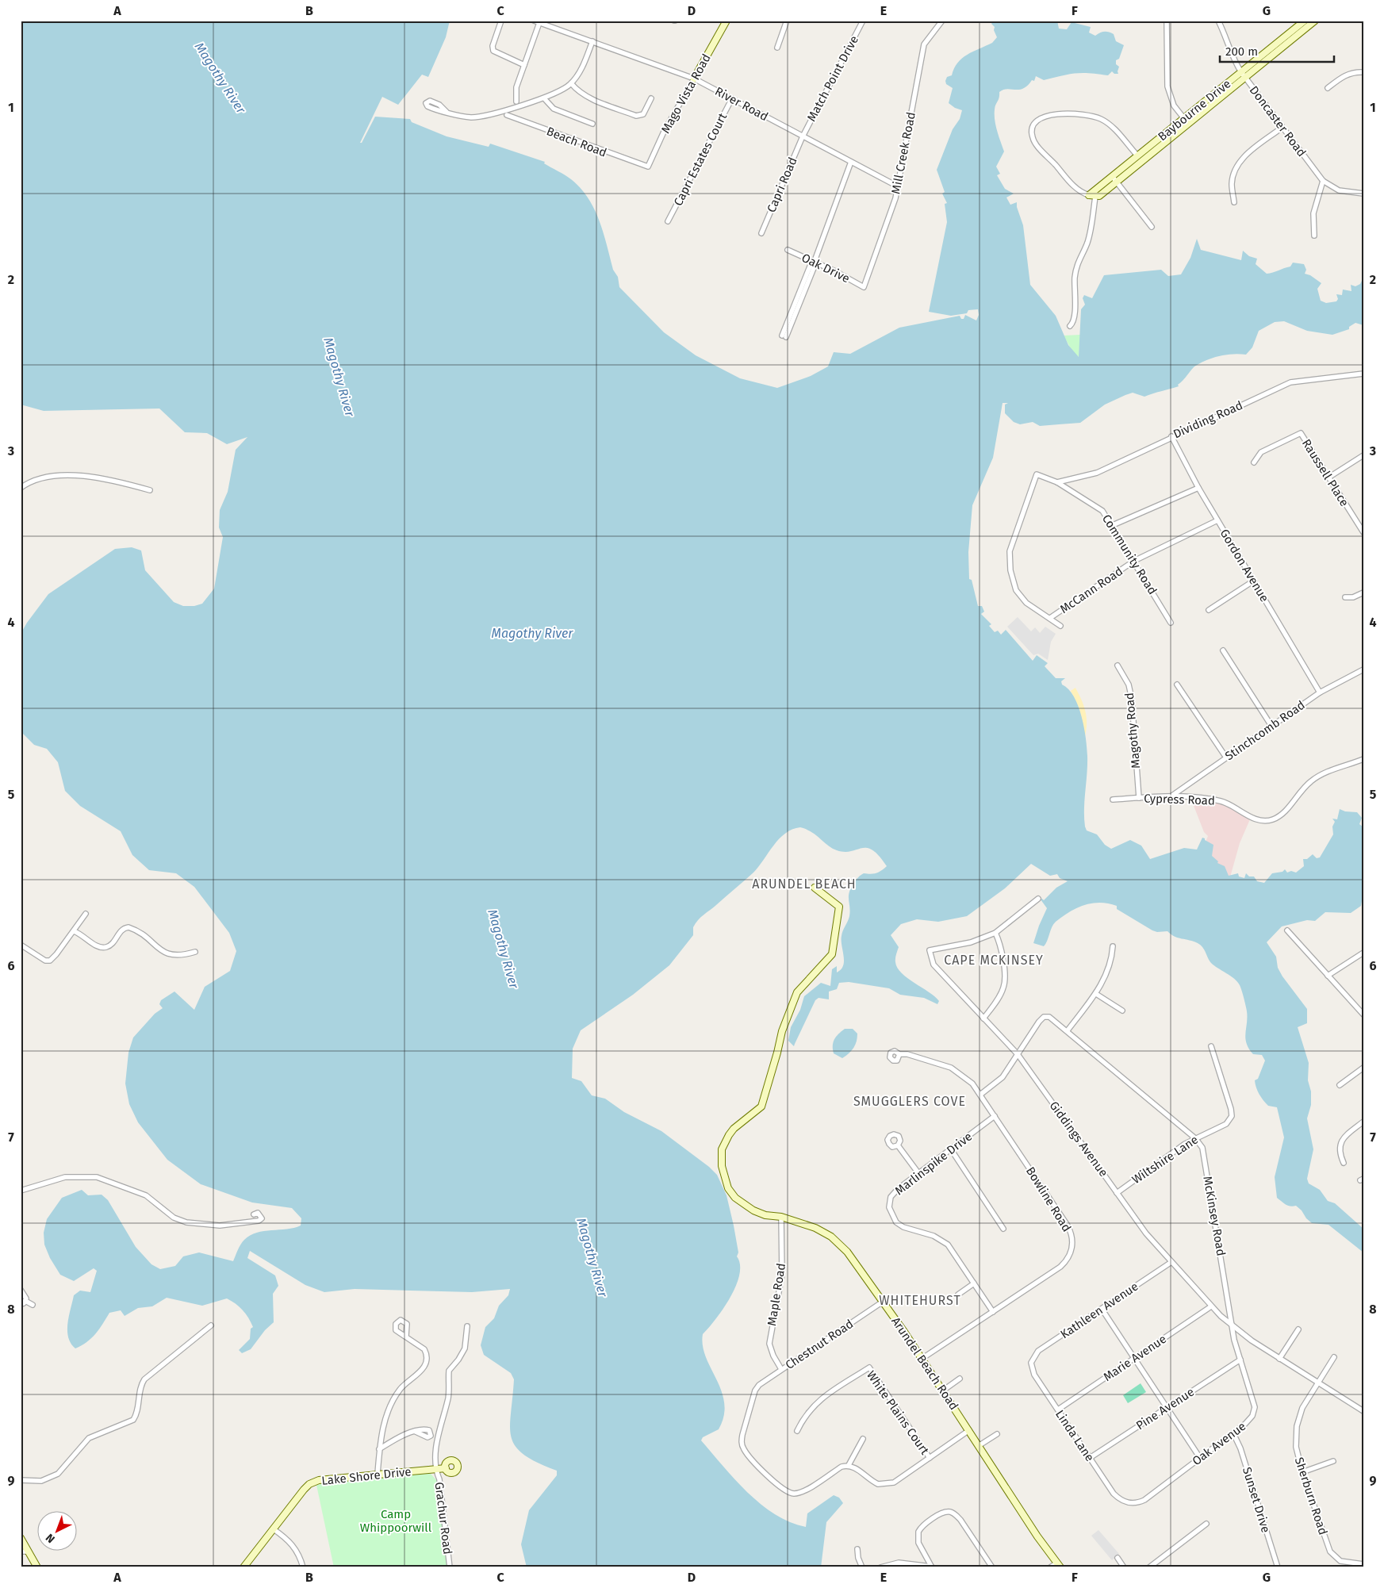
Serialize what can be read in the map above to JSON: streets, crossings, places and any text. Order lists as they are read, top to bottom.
{
  "streets": {
    "street": [
      "Match Point Drive",
      "Mago Vista Road",
      "River Road",
      "Baybourne Drive",
      "Doncaster Road",
      "Beach Road",
      "Mill Creek Road",
      "Capri Estates Court",
      "Capri Road",
      "Oak Drive",
      "Dividing Road",
      "Raussell Place",
      "Community Road",
      "Gordon Avenue",
      "McCann Road",
      "Magothy Road",
      "Stinchcomb Road",
      "Cypress Road",
      "Giddings Avenue",
      "Wiltshire Lane",
      "Marlinspike Drive",
      "Bowline Road",
      "McKinsey Road",
      "Maple Road",
      "Kathleen Avenue",
      "Chestnut Road",
      "Marie Avenue",
      "Arundel Beach Road",
      "Pine Avenue",
      "White Plains Court",
      "Linda Lane",
      "Oak Avenue",
      "Lake Shore Drive",
      "Sherburn Road",
      "Sunset Drive",
      "Grachur Road"
    ]
  },
  "crossings": [
    ["Match Point Drive", "River Road"],
    ["Match Point Drive", "Capri Road"],
    ["Mago Vista Road", "River Road"],
    ["Mago Vista Road", "Beach Road"],
    ["River Road", "Mill Creek Road"],
    ["River Road", "Capri Estates Court"],
    ["River Road", "Capri Road"],
    ["Baybourne Drive", "Doncaster Road"],
    ["Mill Creek Road", "Oak Drive"],
    ["Dividing Road", "Community Road"],
    ["Dividing Road", "Gordon Avenue"],
    ["Community Road", "McCann Road"],
    ["Gordon Avenue", "McCann Road"],
    ["Gordon Avenue", "Stinchcomb Road"],
    ["Magothy Road", "Cypress Road"],
    ["Stinchcomb Road", "Cypress Road"],
    ["Giddings Avenue", "Wiltshire Lane"],
    ["Giddings Avenue", "McKinsey Road"],
    ["Giddings Avenue", "Kathleen Avenue"],
    ["Giddings Avenue", "Marie Avenue"],
    ["Giddings Avenue", "Oak Avenue"],
    ["Wiltshire Lane", "McKinsey Road"],
    ["Marlinspike Drive", "Bowline Road"],
    ["Bowline Road", "Arundel Beach Road"],
    ["McKinsey Road", "Oak Avenue"],
    ["Maple Road", "Chestnut Road"],
    ["Maple Road", "Arundel Beach Road"],
    ["Kathleen Avenue", "Linda Lane"],
    ["Chestnut Road", "Arundel Beach Road"],
    ["Marie Avenue", "Linda Lane"],
    ["Pine Avenue", "Linda Lane"],
    ["Pine Avenue", "Oak Avenue"],
    ["Linda Lane", "Oak Avenue"],
    ["Oak Avenue", "Sunset Drive"],
    ["Lake Shore Drive", "Grachur Road"]
  ],
  "districts": [
    "ARUNDEL BEACH",
    "CAPE MCKINSEY",
    "SMUGGLERS COVE",
    "WHITEHURST"
  ],
  "water": ["Magothy River"],
  "parks": ["Camp Whippoorwill"],
  "scale_bar": "200 m",
  "north": "bottom left",
  "grid": {
    "columns": [
      "A",
      "B",
      "C",
      "D",
      "E",
      "F",
      "G"
    ],
    "rows": [
      "1",
      "2",
      "3",
      "4",
      "5",
      "6",
      "7",
      "8",
      "9"
    ]
  }
}
